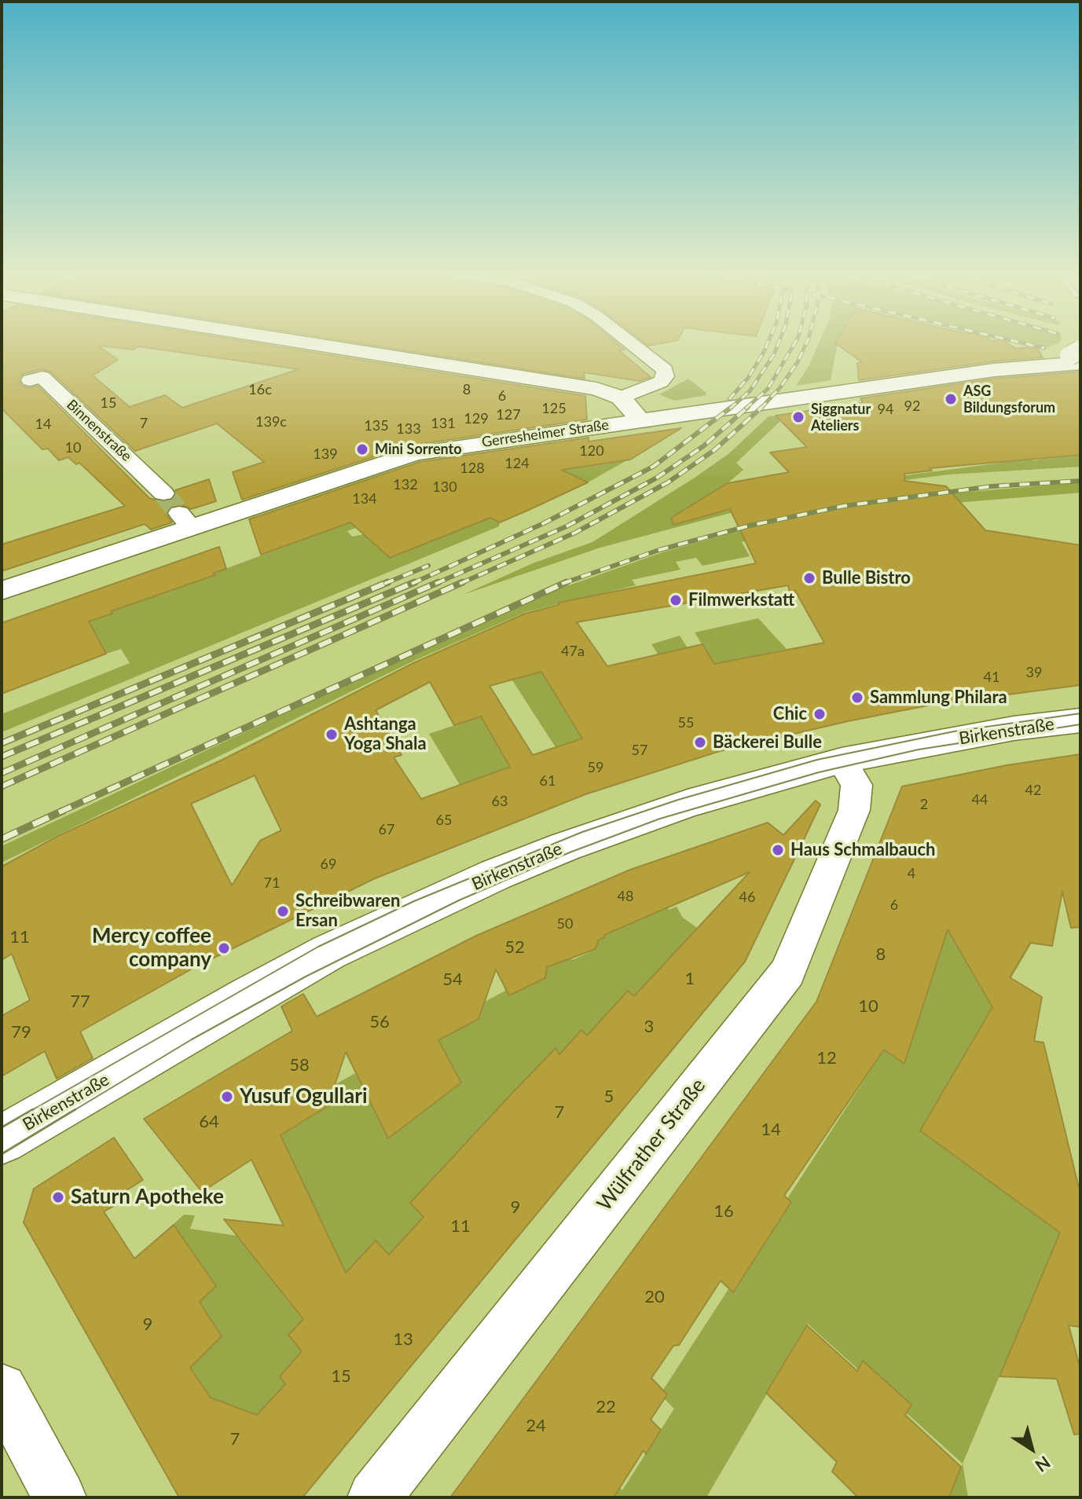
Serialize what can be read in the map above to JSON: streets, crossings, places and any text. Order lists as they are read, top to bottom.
{
  "streets": {
    "street": [
      "Binnenstraße",
      "Gerresheimer Straße",
      "Birkenstraße",
      "Wülfrather Straße"
    ]
  },
  "crossings": [
    ["Birkenstraße", "Wülfrather Straße"]
  ],
  "places": [
    "ASG Bildungsforum",
    "Siggnatur Ateliers",
    "Mini Sorrento",
    "Bulle Bistro",
    "Filmwerkstatt",
    "Sammlung Philara",
    "Chic",
    "Ashtanga Yoga Shala",
    "Bäckerei Bulle",
    "Haus Schmalbauch",
    "Schreibwaren Ersan",
    "Mercy coffee company",
    "Yusuf Ogullari",
    "Saturn Apotheke"
  ],
  "house_numbers": [
    "16c",
    "8",
    "6",
    "15",
    "92",
    "125",
    "94",
    "127",
    "129",
    "139c",
    "7",
    "131",
    "14",
    "135",
    "133",
    "10",
    "120",
    "139",
    "124",
    "128",
    "132",
    "130",
    "134",
    "47a",
    "39",
    "41",
    "55",
    "57",
    "59",
    "61",
    "42",
    "44",
    "63",
    "2",
    "65",
    "67",
    "69",
    "4",
    "71",
    "48",
    "46",
    "6",
    "50",
    "11",
    "52",
    "8",
    "1",
    "54",
    "77",
    "10",
    "56",
    "3",
    "79",
    "12",
    "58",
    "5",
    "7",
    "64",
    "14",
    "9",
    "16",
    "11",
    "20",
    "9",
    "13",
    "15",
    "22",
    "24",
    "7"
  ],
  "north": "bottom right"
}
